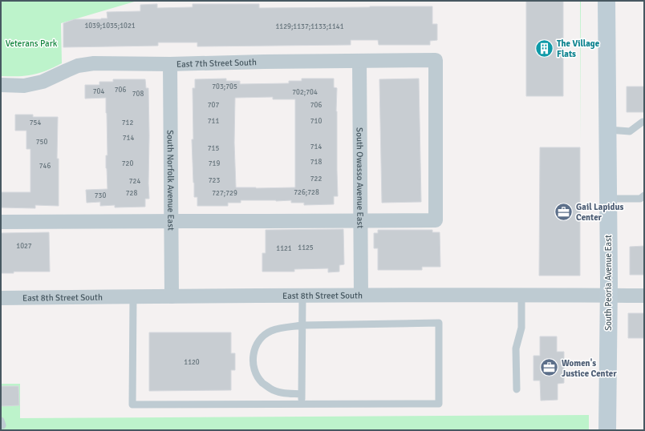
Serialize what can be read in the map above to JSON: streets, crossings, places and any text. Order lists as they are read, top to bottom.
{
  "streets": {
    "main road": ["South Peoria Avenue East"],
    "street": [
      "East 7th Street South",
      "South Owasso Avenue East",
      "South Norfolk Avenue East",
      "East 8th Street South"
    ]
  },
  "crossings": [
    ["East 7th Street South", "South Owasso Avenue East"],
    ["East 7th Street South", "South Norfolk Avenue East"],
    ["South Owasso Avenue East", "East 8th Street South"],
    ["South Norfolk Avenue East", "East 8th Street South"],
    ["South Peoria Avenue East", "East 8th Street South"]
  ],
  "parks": ["Veterans Park"],
  "places": {
    "building": ["The Village Flats"],
    "office": ["Gail Lapidus Center", "Women's Justice Center"]
  },
  "house_numbers": [
    "1039;1035;1021",
    "1129;1137;1133;1141",
    "703;705",
    "706",
    "704",
    "702;704",
    "708",
    "707",
    "706",
    "711",
    "710",
    "754",
    "712",
    "714",
    "750",
    "714",
    "715",
    "718",
    "720",
    "719",
    "746",
    "722",
    "723",
    "724",
    "726;728",
    "728",
    "727;729",
    "730",
    "1027",
    "1125",
    "1121",
    "1120"
  ]
}
